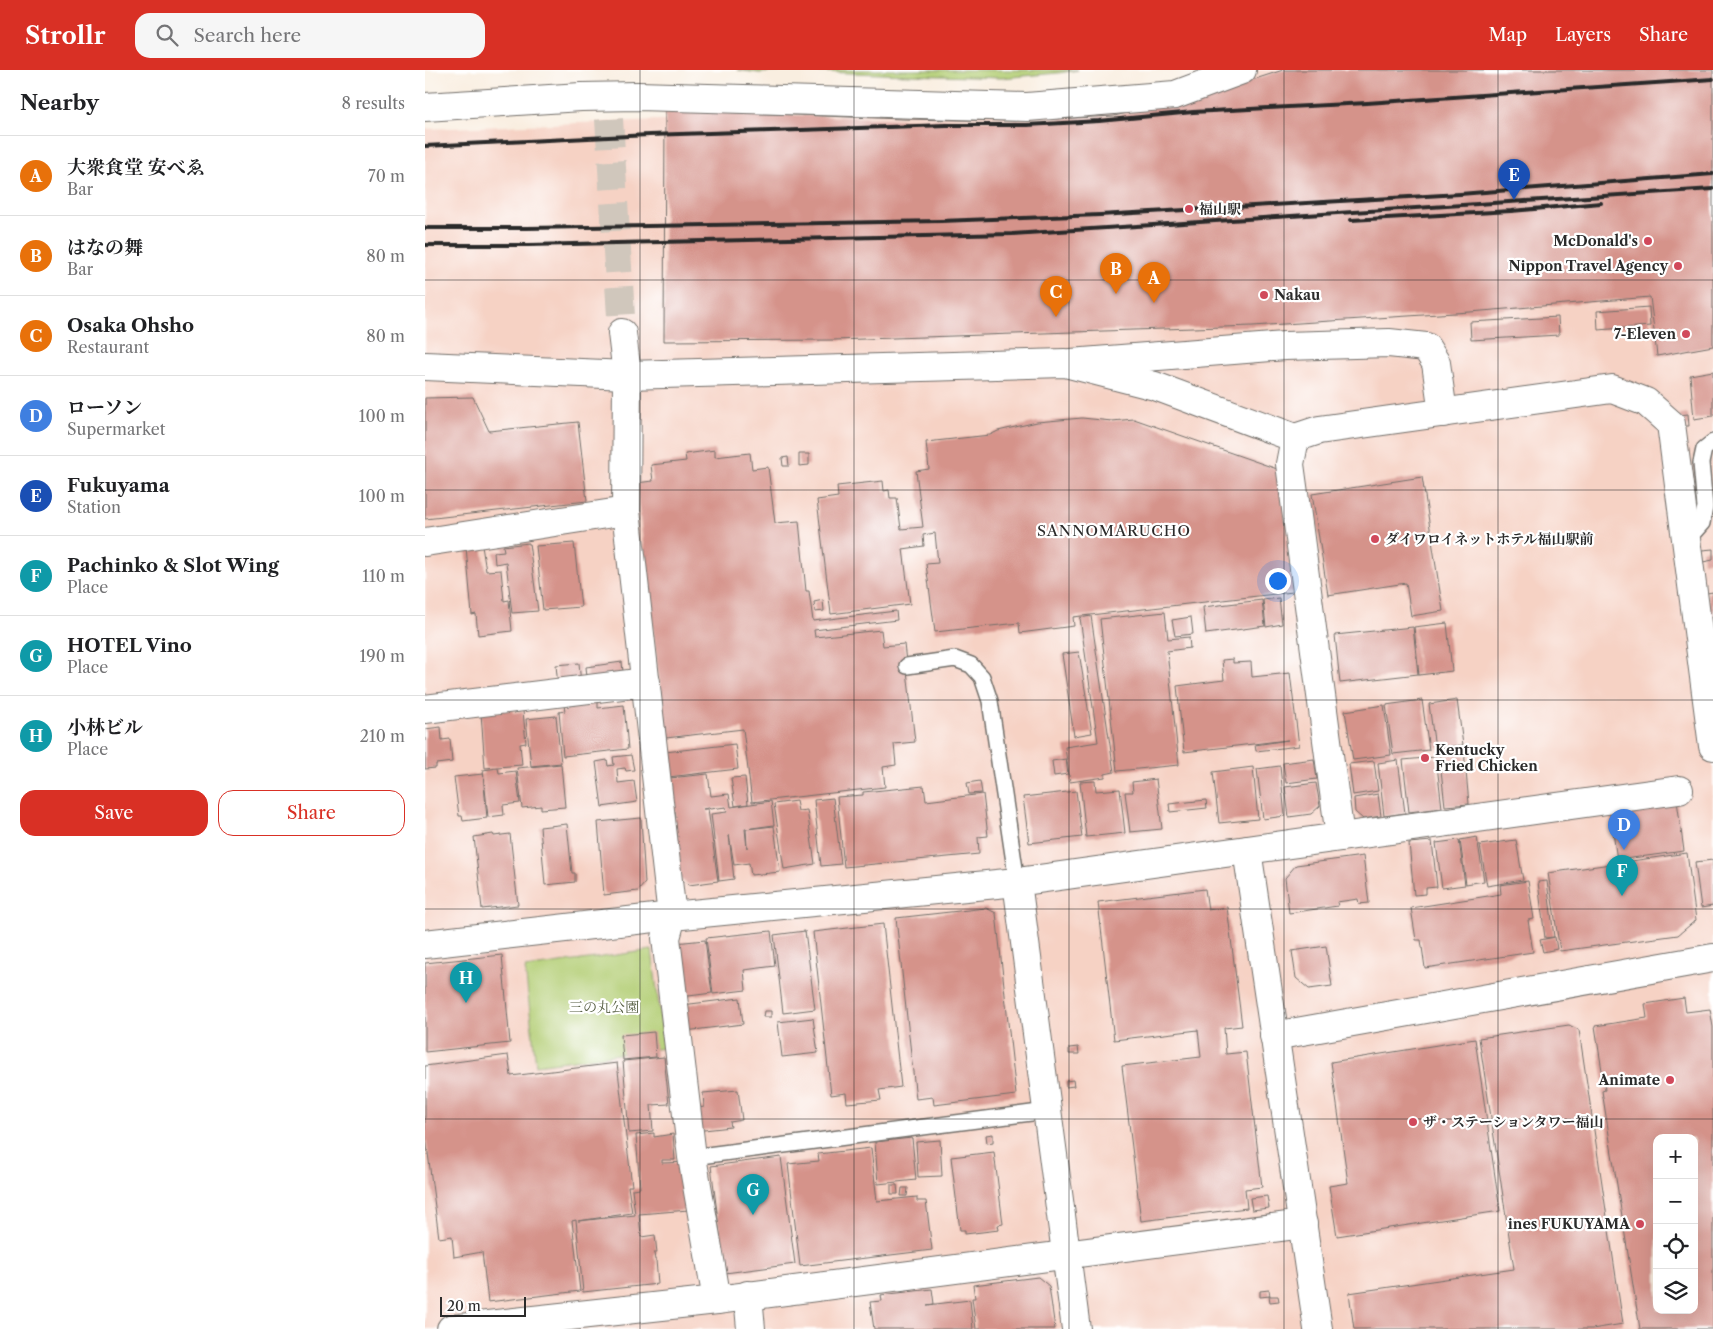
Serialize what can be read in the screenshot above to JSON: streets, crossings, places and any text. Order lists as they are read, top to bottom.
{
  "districts": ["SANNOMARUCHO"],
  "parks": ["三の丸公園"],
  "places": [
    "福山駅",
    "McDonald's",
    "Nippon Travel Agency",
    "Nakau",
    "7-Eleven",
    "ダイワロイネットホテル福山駅前",
    "Kentucky Fried Chicken",
    "Animate",
    "ザ・ステーションタワー福山",
    "ines FUKUYAMA"
  ],
  "scale_bar": "20 m",
  "page": {
    "header": "Strollr",
    "search": "Search here",
    "nav": ["Map", "Layers", "Share"],
    "heading": ["Nearby", "8 results"],
    "list": [
      {
        "mark": "A",
        "name": "大衆食堂 安べゑ",
        "note": "Bar",
        "value": "70 m"
      },
      {
        "mark": "B",
        "name": "はなの舞",
        "note": "Bar",
        "value": "80 m"
      },
      {
        "mark": "C",
        "name": "Osaka Ohsho",
        "note": "Restaurant",
        "value": "80 m"
      },
      {
        "mark": "D",
        "name": "ローソン",
        "note": "Supermarket",
        "value": "100 m"
      },
      {
        "mark": "E",
        "name": "Fukuyama",
        "note": "Station",
        "value": "100 m"
      },
      {
        "mark": "F",
        "name": "Pachinko & Slot Wing",
        "note": "Place",
        "value": "110 m"
      },
      {
        "mark": "G",
        "name": "HOTEL Vino",
        "note": "Place",
        "value": "190 m"
      },
      {
        "mark": "H",
        "name": "小林ビル",
        "note": "Place",
        "value": "210 m"
      }
    ],
    "pins": [
      "E",
      "B",
      "A",
      "C",
      "D",
      "F",
      "H",
      "G"
    ],
    "buttons": ["Save", "Share"],
    "map_buttons": ["+", "−"],
    "scale": "20 m"
  }
}
